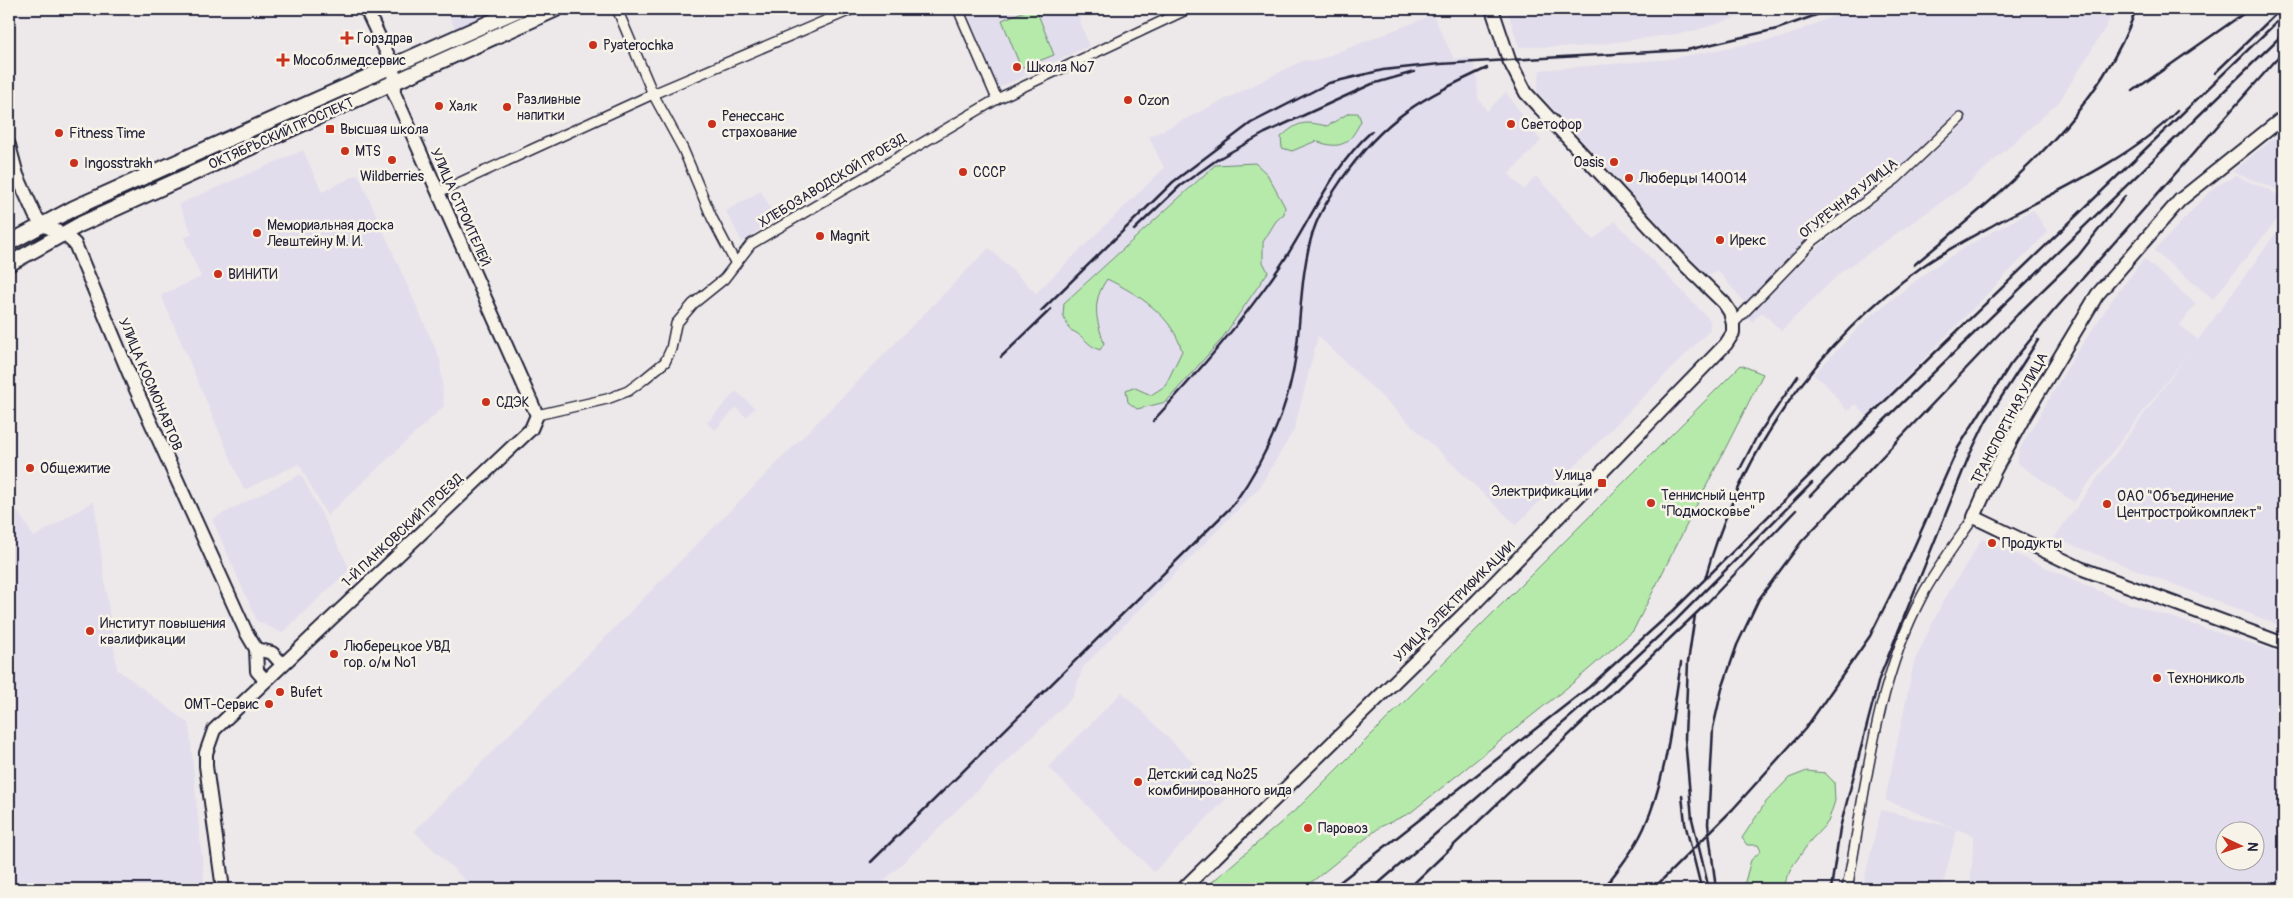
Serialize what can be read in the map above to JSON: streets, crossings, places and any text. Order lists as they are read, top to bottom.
{
  "streets": {
    "main road": ["ОКТЯБРЬСКИЙ ПРОСПЕКТ"],
    "street": [
      "ХЛЕБОЗАВОДСКОЙ ПРОЕЗД",
      "ОГУРЕЧНАЯ УЛИЦА",
      "УЛИЦА СТРОИТЕЛЕЙ",
      "УЛИЦА КОСМОНАВТОВ",
      "ТРАНСПОРТНАЯ УЛИЦА",
      "1-Й ПАНКОВСКИЙ ПРОЕЗД",
      "УЛИЦА ЭЛЕКТРИФИКАЦИИ"
    ]
  },
  "crossings": [
    ["ОКТЯБРЬСКИЙ ПРОСПЕКТ", "УЛИЦА СТРОИТЕЛЕЙ"],
    ["ОКТЯБРЬСКИЙ ПРОСПЕКТ", "УЛИЦА КОСМОНАВТОВ"],
    ["ХЛЕБОЗАВОДСКОЙ ПРОЕЗД", "УЛИЦА СТРОИТЕЛЕЙ"],
    ["ХЛЕБОЗАВОДСКОЙ ПРОЕЗД", "1-Й ПАНКОВСКИЙ ПРОЕЗД"],
    ["ОГУРЕЧНАЯ УЛИЦА", "УЛИЦА ЭЛЕКТРИФИКАЦИИ"],
    ["УЛИЦА СТРОИТЕЛЕЙ", "1-Й ПАНКОВСКИЙ ПРОЕЗД"]
  ],
  "places": {
    "health": ["Горздрав", "Мособлмедсервис"],
    "other": [
      "Pyaterochka",
      "Школа №7",
      "Ozon",
      "Халк",
      "Разливные напитки",
      "Ренессанс страхование",
      "Светофор",
      "Fitness Time",
      "MTS",
      "Wildberries",
      "Oasis",
      "Ingosstrakh",
      "СССР",
      "Люберцы 140014",
      "Мемориальная доска Левштейну М. И.",
      "Magnit",
      "Ирекс",
      "ВИНИТИ",
      "СДЭК",
      "Общежитие",
      "Теннисный центр \"Подмосковье\"",
      "ОАО \"Объединение Центростройкомплект\"",
      "Продукты",
      "Институт повышения квалификации",
      "Люберецкое УВД гор. о/м №1",
      "Технониколь",
      "Bufet",
      "ОМТ-Сервис",
      "Детский сад №25 комбинированного вида",
      "Паровоз"
    ],
    "transit": ["Высшая школа", "Улица Электрификации"]
  },
  "north": "right"
}
